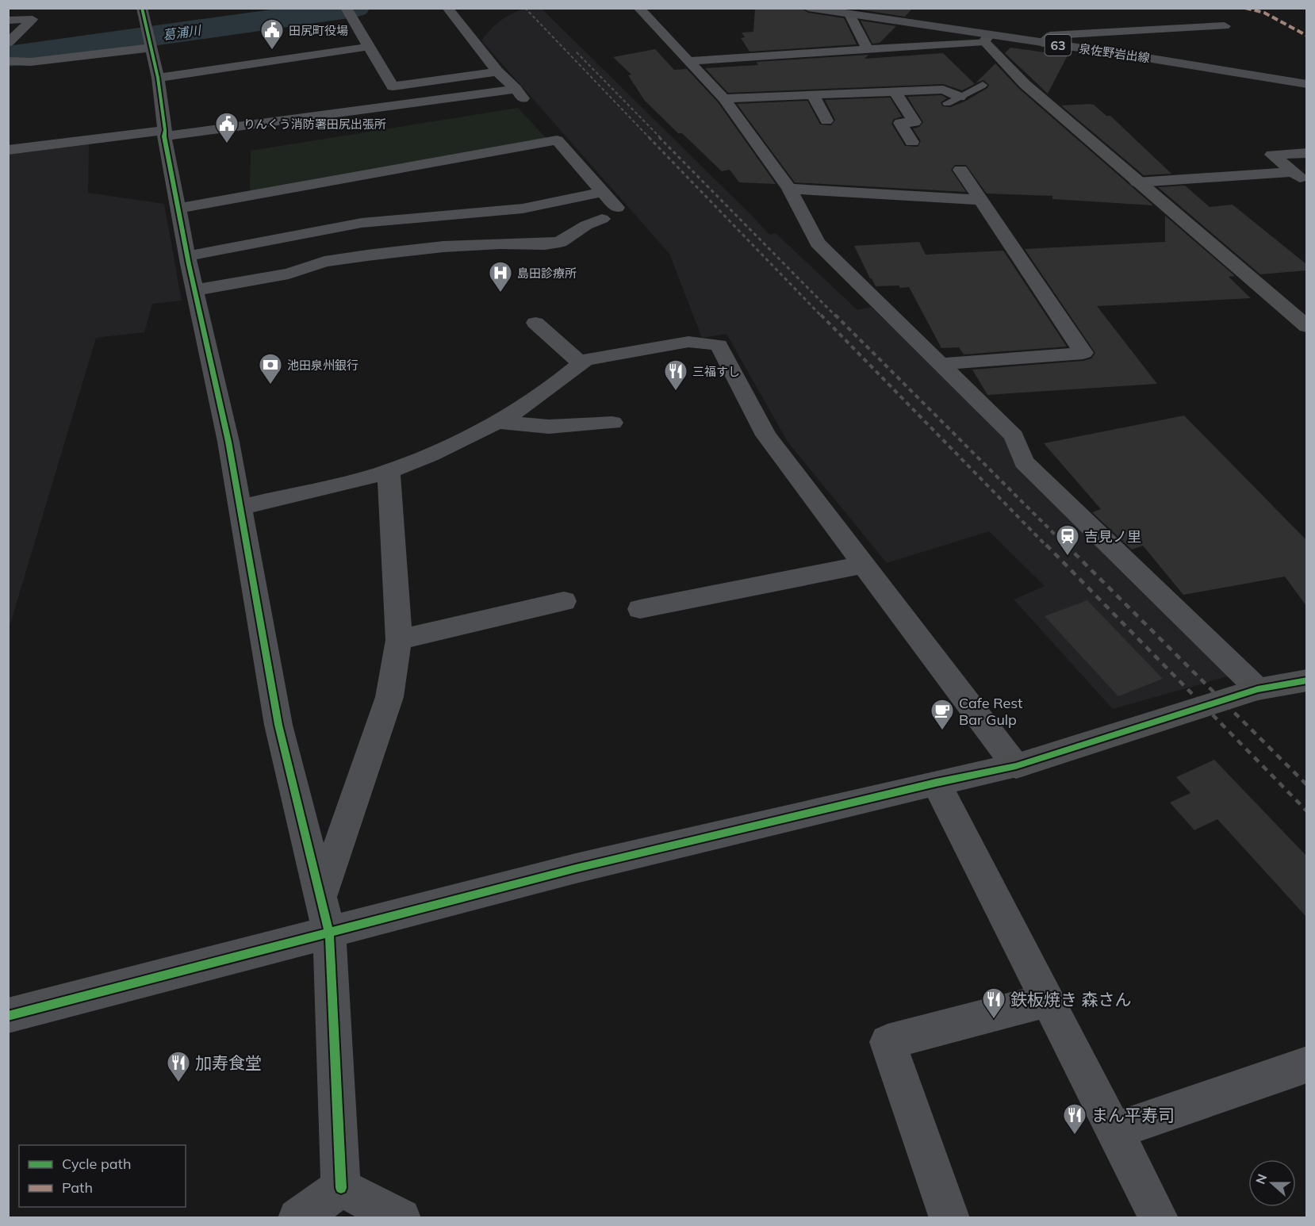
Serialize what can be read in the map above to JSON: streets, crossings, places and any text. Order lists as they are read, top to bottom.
{
  "streets": {
    "main road": ["63", "泉佐野岩出線"]
  },
  "water": ["葛浦川"],
  "places": {
    "public building": ["田尻町役場", "りんくう消防署田尻出張所"],
    "hospital": ["島田診療所"],
    "bank": ["池田泉州銀行"],
    "restaurant": [
      "三福すし",
      "鉄板焼き 森さん",
      "加寿食堂",
      "まん平寿司"
    ],
    "station": ["吉見ノ里"],
    "cafe": ["Cafe Rest Bar Gulp"]
  },
  "legend": ["Cycle path", "Path"],
  "north": "left"
}
